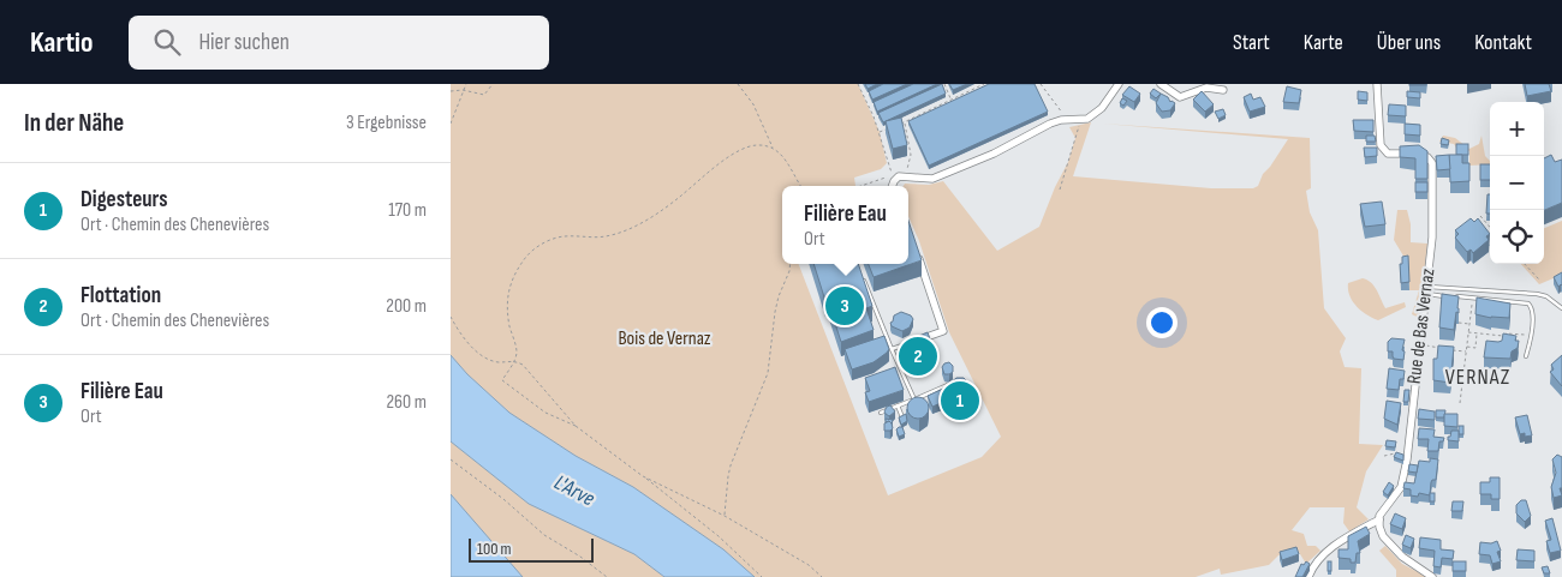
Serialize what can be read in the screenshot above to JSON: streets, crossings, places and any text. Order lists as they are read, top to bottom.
{
  "streets": {
    "street": ["Rue de Bas Vernaz"]
  },
  "districts": ["VERNAZ"],
  "water": ["L'Arve"],
  "parks": ["Bois de Vernaz"],
  "scale_bar": "100 m",
  "page": {
    "header": "Kartio",
    "search": "Hier suchen",
    "nav": [
      "Start",
      "Karte",
      "Über uns",
      "Kontakt"
    ],
    "heading": ["In der Nähe", "3 Ergebnisse"],
    "map_buttons": ["+", "−"],
    "list": [
      {
        "mark": "1",
        "name": "Digesteurs",
        "note": "Ort · Chemin des Chenevières",
        "value": "170 m"
      },
      {
        "mark": "2",
        "name": "Flottation",
        "note": "Ort · Chemin des Chenevières",
        "value": "200 m"
      },
      {
        "mark": "3",
        "name": "Filière Eau",
        "note": "Ort",
        "value": "260 m"
      }
    ],
    "popup": ["Filière Eau", "Ort"],
    "pins": ["3", "2", "1"],
    "scale": "100 m"
  }
}
